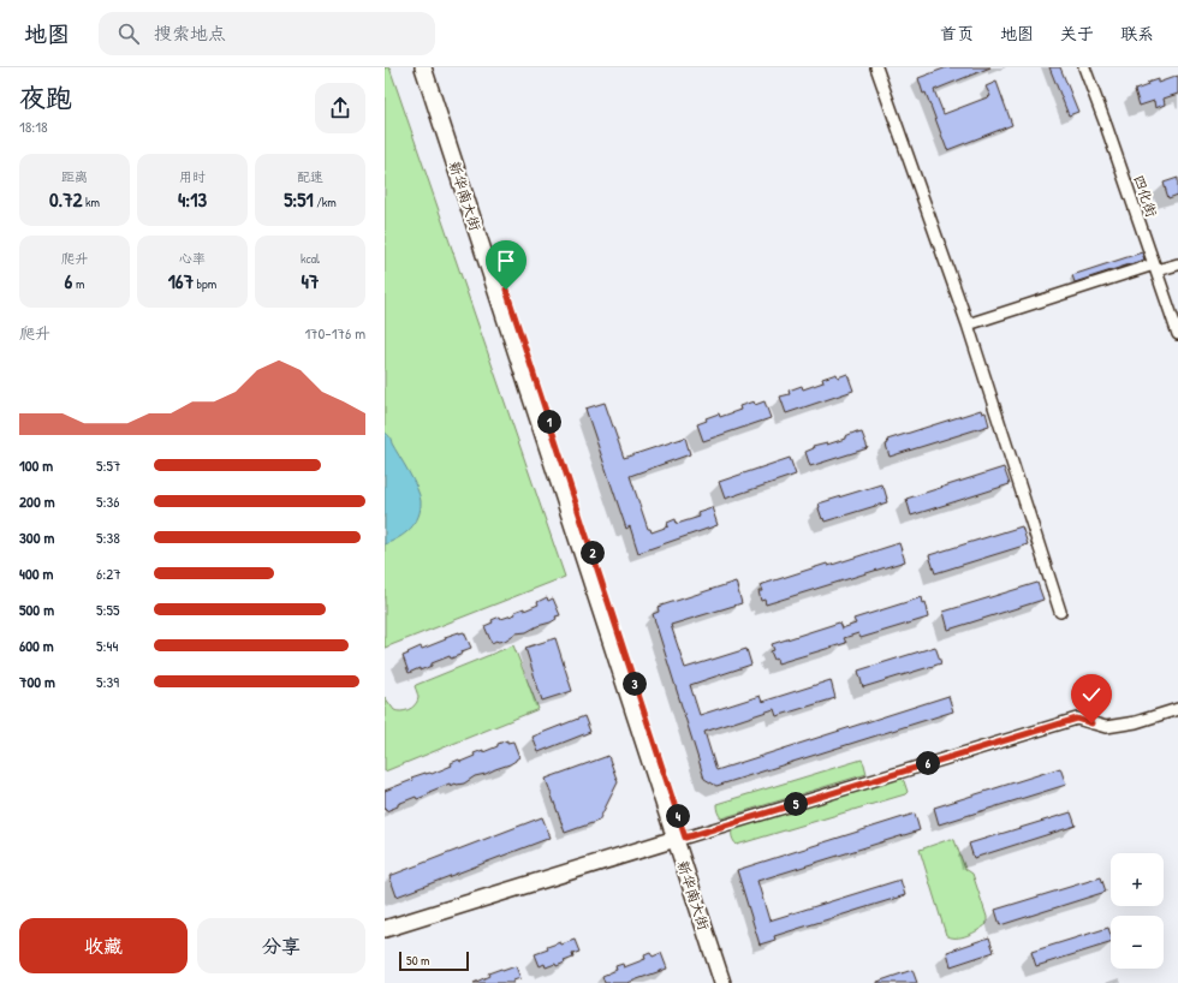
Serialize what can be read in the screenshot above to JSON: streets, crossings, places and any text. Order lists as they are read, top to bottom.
{
  "streets": {
    "main road": ["新华南大街"],
    "street": ["四化街"]
  },
  "scale_bar": "50 m",
  "page": {
    "header": "地图",
    "search": "搜索地点",
    "nav": [
      "首页",
      "地图",
      "关于",
      "联系"
    ],
    "heading": ["夜跑", "18:18"],
    "stats": [
      ["距离", "0.72 km"],
      ["用时", "4:13"],
      ["配速", "5:51 /km"],
      ["爬升", "6 m"],
      ["心率", "167 bpm"],
      ["kcal", "47"]
    ],
    "chart": ["爬升", "170–176 m"],
    "pins": [
      "1",
      "2",
      "3",
      "6",
      "5",
      "4"
    ],
    "list": [
      {
        "name": "100 m",
        "note": "5:57"
      },
      {
        "name": "200 m",
        "note": "5:36"
      },
      {
        "name": "300 m",
        "note": "5:38"
      },
      {
        "name": "400 m",
        "note": "6:27"
      },
      {
        "name": "500 m",
        "note": "5:55"
      },
      {
        "name": "600 m",
        "note": "5:44"
      },
      {
        "name": "700 m",
        "note": "5:39"
      }
    ],
    "map_buttons": ["+", "−"],
    "buttons": ["收藏", "分享"],
    "scale": "50 m"
  }
}
